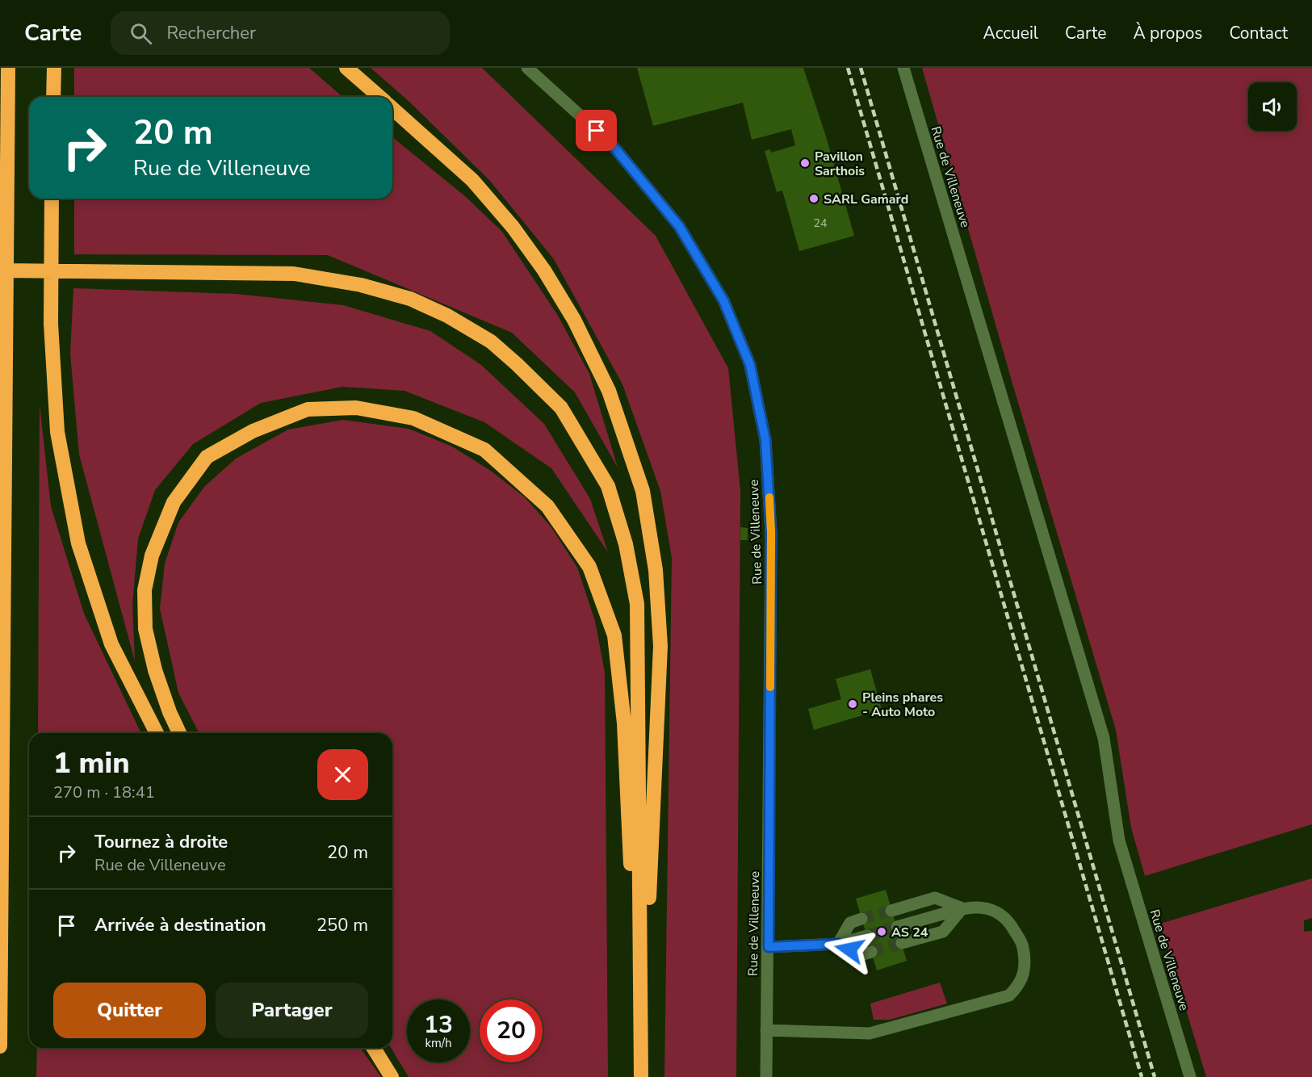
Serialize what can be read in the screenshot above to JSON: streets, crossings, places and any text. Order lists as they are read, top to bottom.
{
  "streets": {
    "street": ["Rue de Villeneuve"]
  },
  "places": [
    "Pavillon Sarthois",
    "SARL Gamard",
    "Pleins phares - Auto Moto",
    "AS 24"
  ],
  "house_numbers": ["24"],
  "page": {
    "header": "Carte",
    "search": "Rechercher",
    "nav": [
      "Accueil",
      "Carte",
      "À propos",
      "Contact"
    ],
    "turn": ["20 m", "Rue de Villeneuve"],
    "heading": ["1 min", "270 m · 18:41"],
    "list": [
      {
        "name": "Tournez à droite",
        "note": "Rue de Villeneuve",
        "value": "20 m"
      },
      {
        "name": "Arrivée à destination",
        "value": "250 m"
      }
    ],
    "buttons": ["Quitter", "Partager"],
    "speed": "13 km/h",
    "limit": "20"
  }
}
